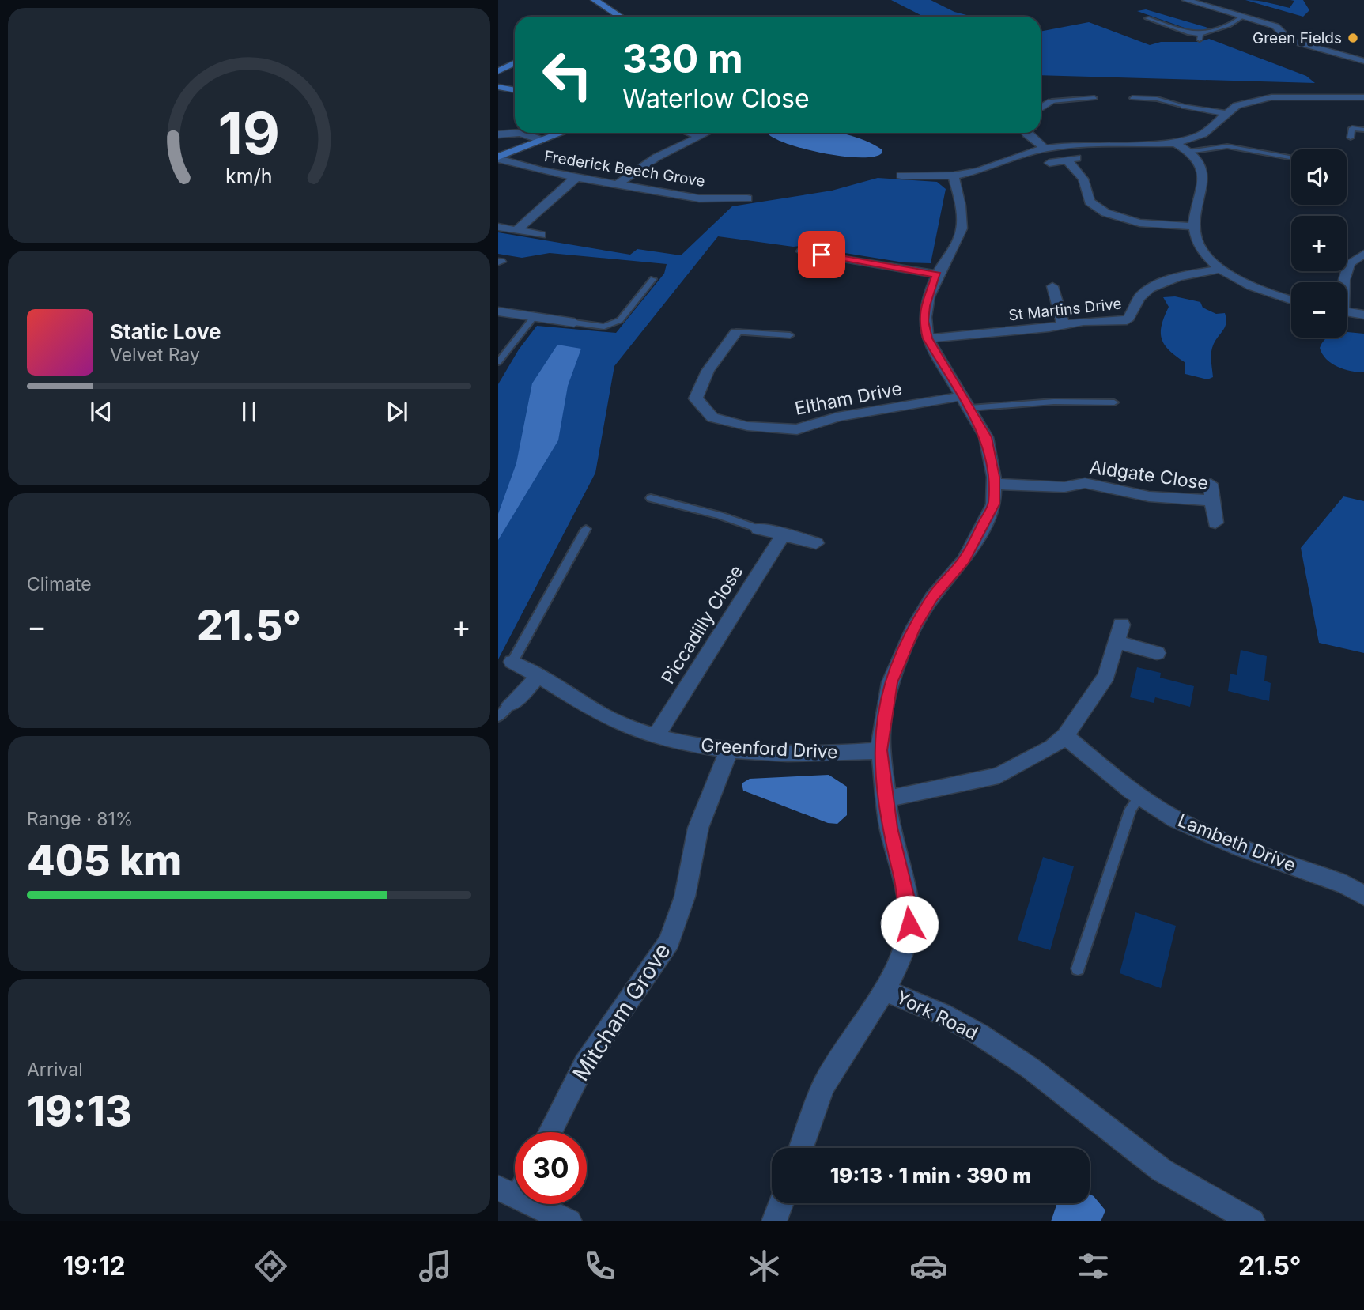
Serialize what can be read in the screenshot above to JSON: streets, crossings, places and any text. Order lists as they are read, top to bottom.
{
  "streets": {
    "street": [
      "Frederick Beech Grove",
      "St Martins Drive",
      "Eltham Drive",
      "Aldgate Close",
      "Piccadilly Close",
      "Greenford Drive",
      "Lambeth Drive",
      "Mitcham Grove",
      "York Road"
    ]
  },
  "crossings": [
    ["St Martins Drive", "York Road"],
    ["Eltham Drive", "York Road"],
    ["Aldgate Close", "York Road"],
    ["Piccadilly Close", "Greenford Drive"],
    ["Greenford Drive", "Mitcham Grove"],
    ["Greenford Drive", "York Road"]
  ],
  "places": ["Green Fields"],
  "page": {
    "turn": ["330 m", "Waterlow Close"],
    "map_buttons": ["+", "−"],
    "song": ["Static Love", "Velvet Ray"],
    "tile": [
      "Climate",
      ["Range · 81%", "405 km"],
      ["Arrival", "19:13"]
    ],
    "heat": ["−", "21.5°", "+"],
    "limit": "30",
    "trip": "19:13 · 1 min · 390 m",
    "tabs": ["19:12", "21.5°"],
    "gauge": ["19", "km/h"]
  }
}
